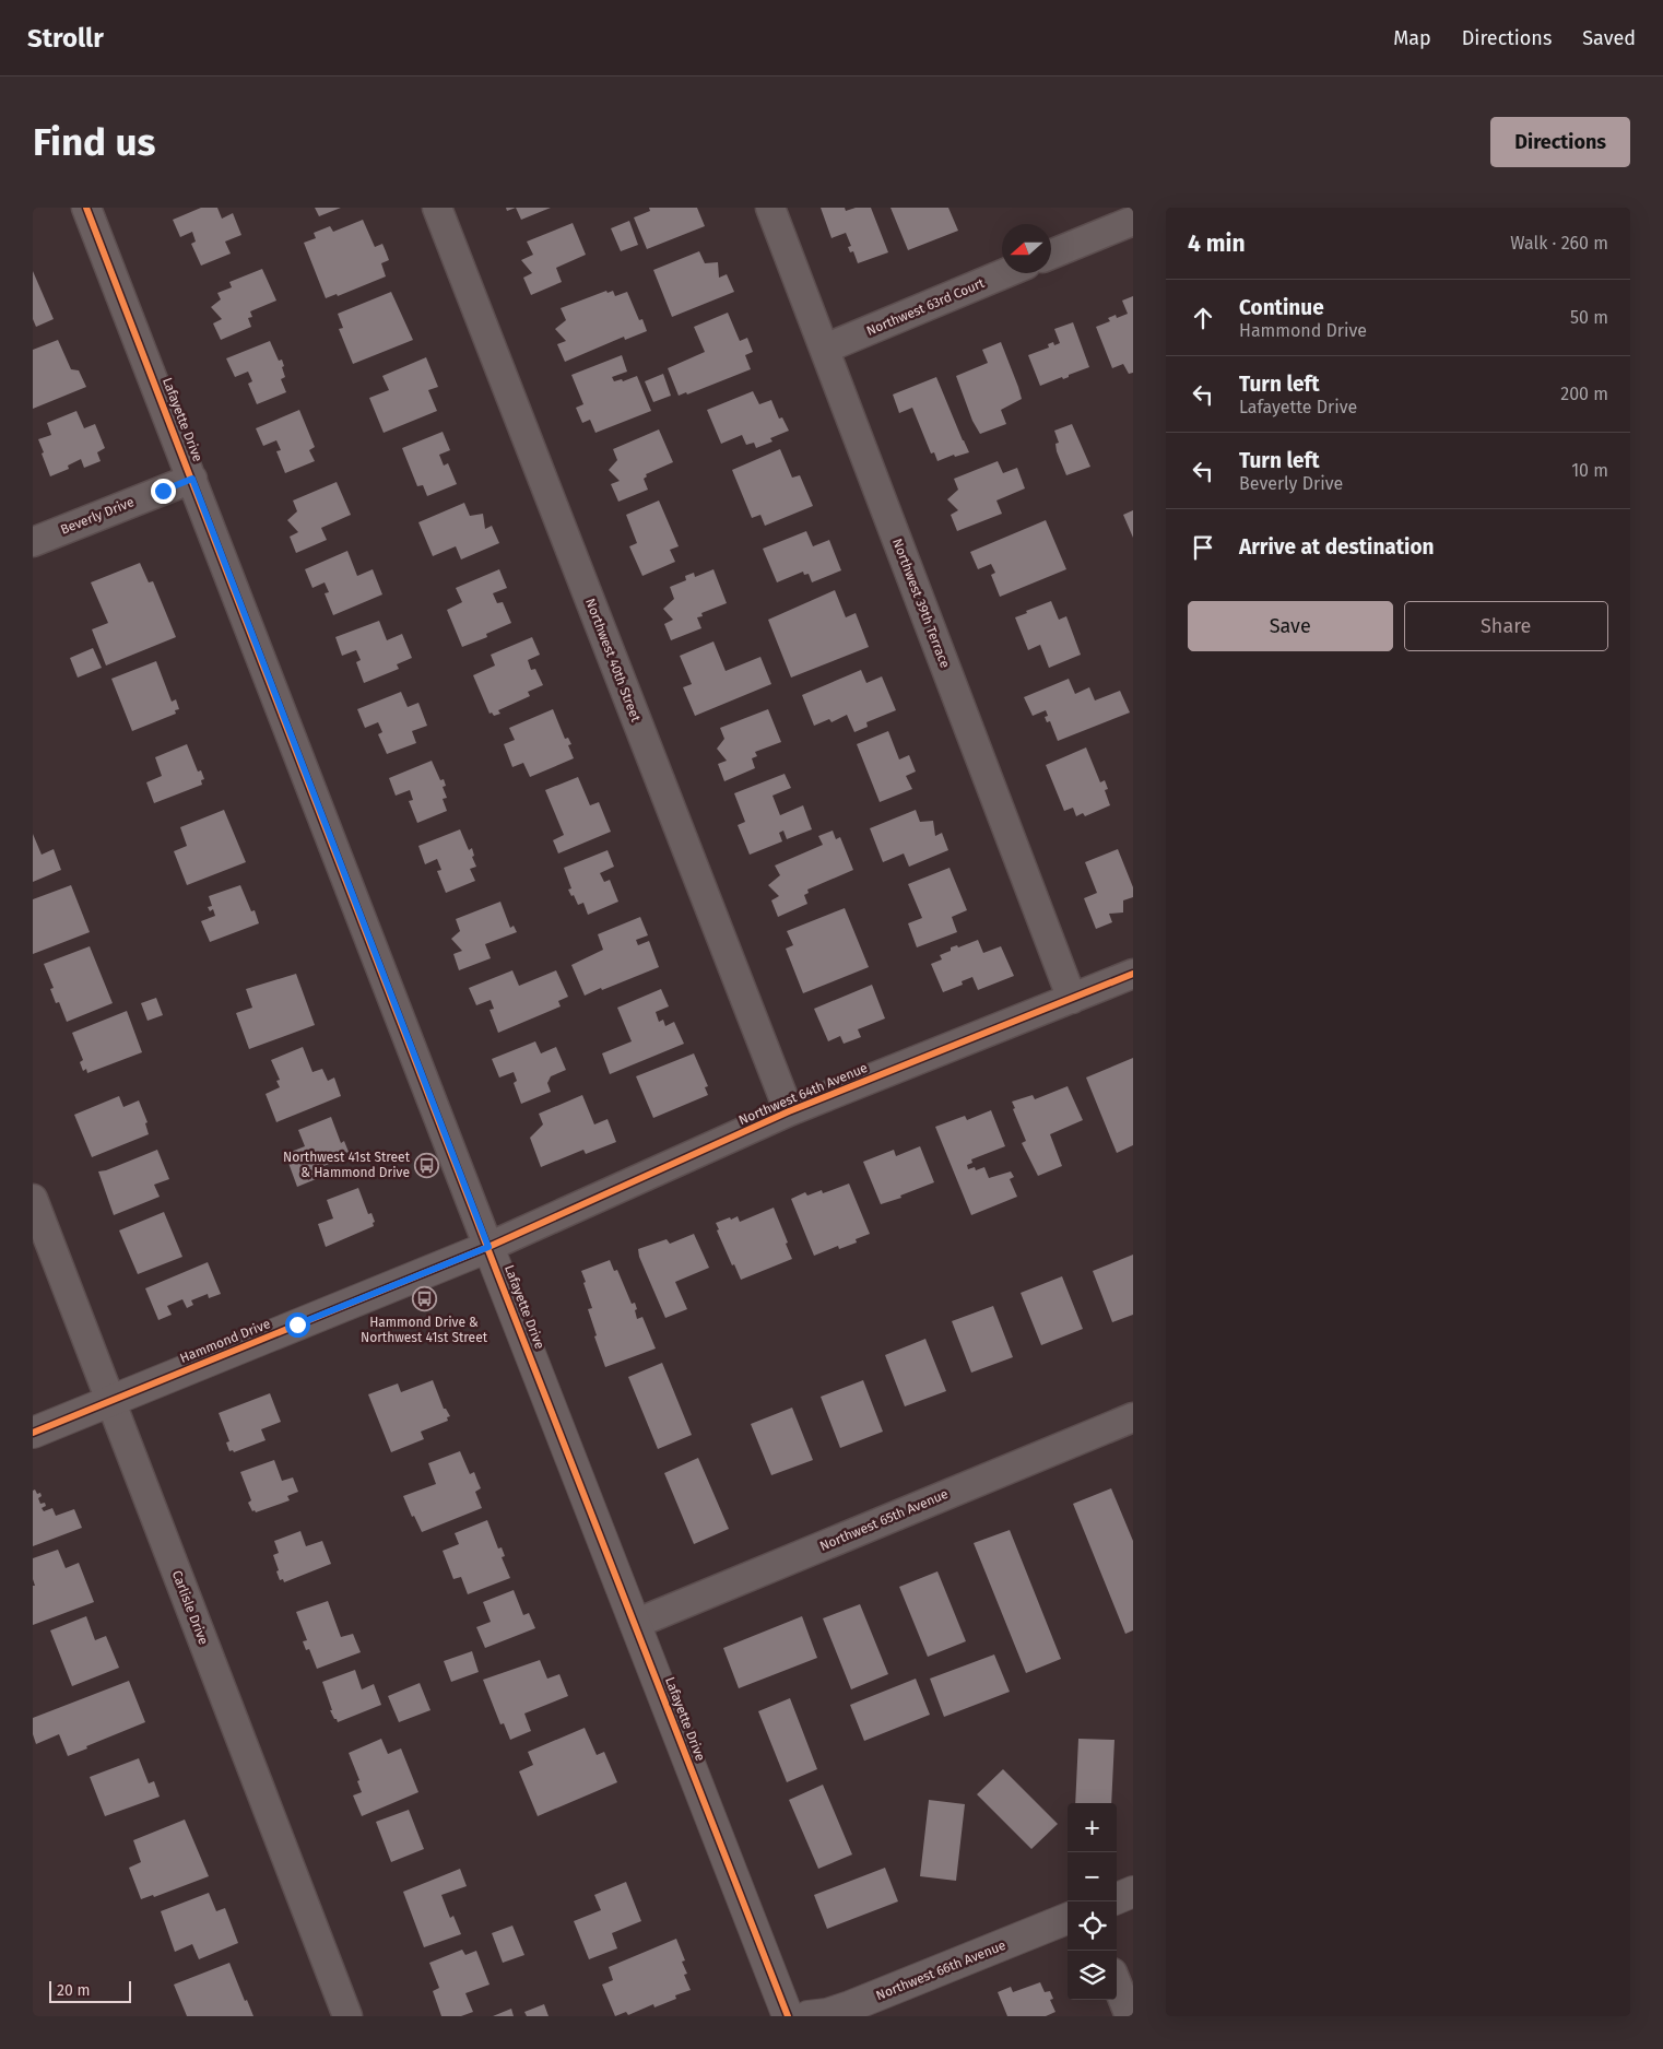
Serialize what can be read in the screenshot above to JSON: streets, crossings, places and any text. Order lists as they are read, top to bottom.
{
  "streets": {
    "street": [
      "Northwest 63rd Court",
      "Lafayette Drive",
      "Beverly Drive",
      "Northwest 39th Terrace",
      "Northwest 40th Street",
      "Northwest 64th Avenue",
      "Hammond Drive",
      "Northwest 65th Avenue",
      "Carlisle Drive",
      "Northwest 66th Avenue"
    ]
  },
  "crossings": [
    ["Northwest 63rd Court", "Northwest 39th Terrace"],
    ["Lafayette Drive", "Beverly Drive"],
    ["Lafayette Drive", "Northwest 64th Avenue"],
    ["Lafayette Drive", "Hammond Drive"],
    ["Lafayette Drive", "Northwest 65th Avenue"],
    ["Northwest 39th Terrace", "Northwest 64th Avenue"],
    ["Northwest 40th Street", "Northwest 64th Avenue"],
    ["Northwest 64th Avenue", "Hammond Drive"],
    ["Hammond Drive", "Carlisle Drive"]
  ],
  "places": {
    "bus stop": ["Northwest 41st Street & Hammond Drive", "Hammond Drive & Northwest 41st Street"]
  },
  "scale_bar": "20 m",
  "north": "left",
  "page": {
    "header": "Strollr",
    "nav": ["Map", "Directions", "Saved"],
    "buttons": [
      "Directions",
      ["Save", "Share"]
    ],
    "title": "Find us",
    "heading": ["4 min", "Walk · 260 m"],
    "list": [
      ["Continue", "Hammond Drive", "50 m"],
      ["Turn left", "Lafayette Drive", "200 m"],
      ["Turn left", "Beverly Drive", "10 m"],
      "Arrive at destination"
    ],
    "map_buttons": ["+", "−"],
    "scale": "20 m"
  }
}
